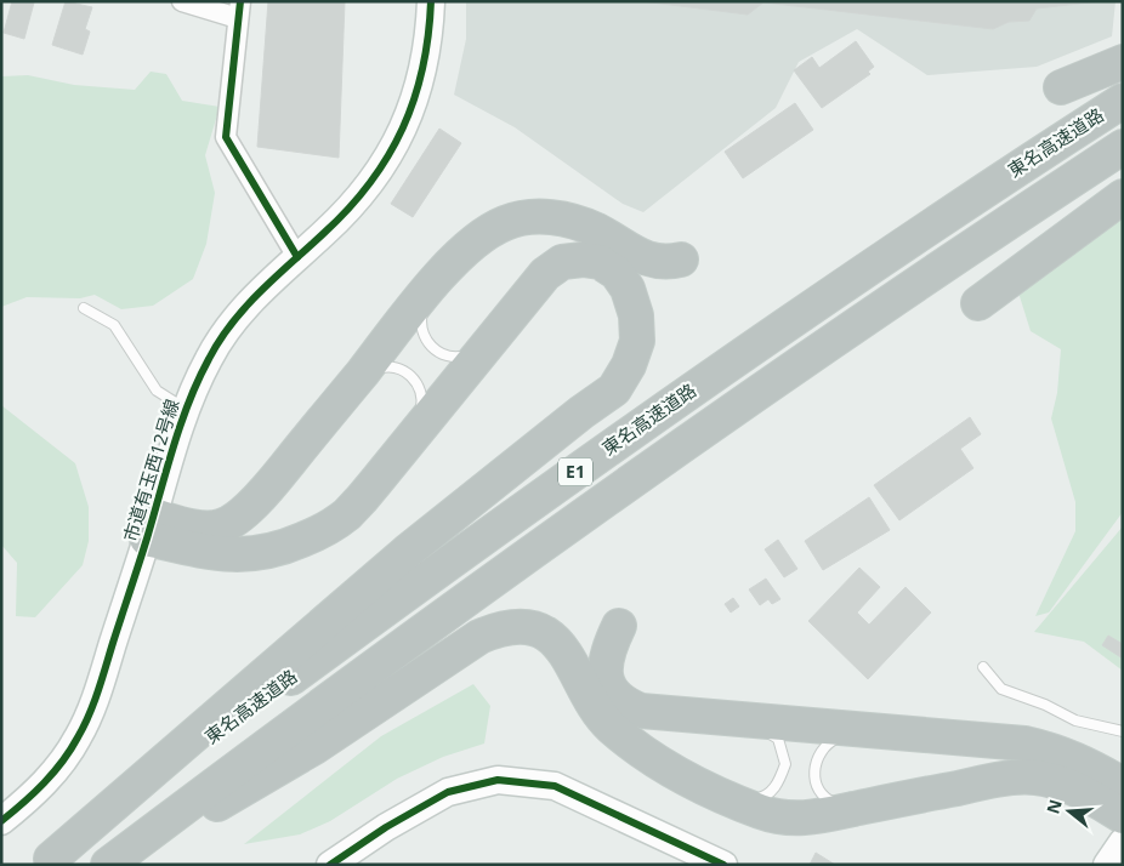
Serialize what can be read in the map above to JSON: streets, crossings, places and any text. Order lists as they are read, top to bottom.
{
  "streets": {
    "highway": ["東名高速道路", "E1"],
    "street": ["市道有玉西12号線"]
  },
  "north": "left"
}
